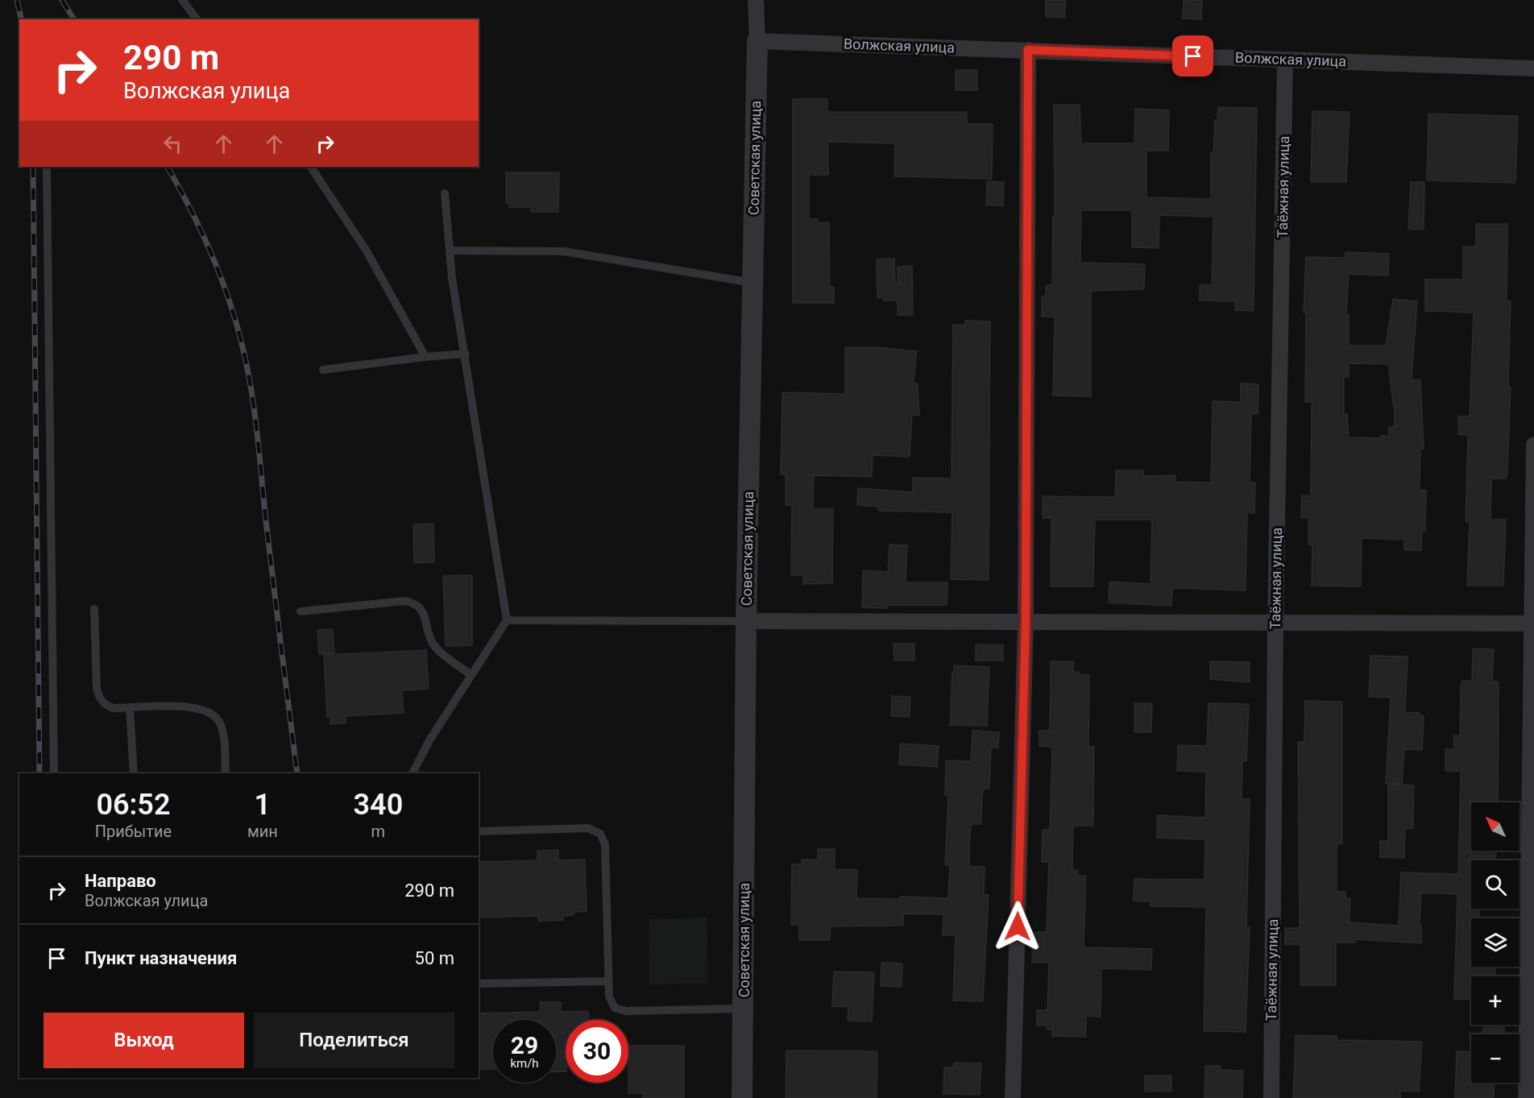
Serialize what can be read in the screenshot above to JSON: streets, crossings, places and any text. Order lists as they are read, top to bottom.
{
  "streets": {
    "street": ["Волжская улица", "Советская улица", "Таёжная улица"]
  },
  "crossings": [
    ["Волжская улица", "Советская улица"],
    ["Волжская улица", "Таёжная улица"]
  ],
  "north": "top left",
  "page": {
    "turn": ["290 m", "Волжская улица"],
    "eta": [
      "06:52",
      "Прибытие",
      "1",
      "мин",
      "340",
      "m"
    ],
    "map_buttons": ["+", "−"],
    "list": [
      {
        "name": "Направо",
        "note": "Волжская улица",
        "value": "290 m"
      },
      {
        "name": "Пункт назначения",
        "value": "50 m"
      }
    ],
    "buttons": ["Выход", "Поделиться"],
    "speed": "29 km/h",
    "limit": "30"
  }
}
